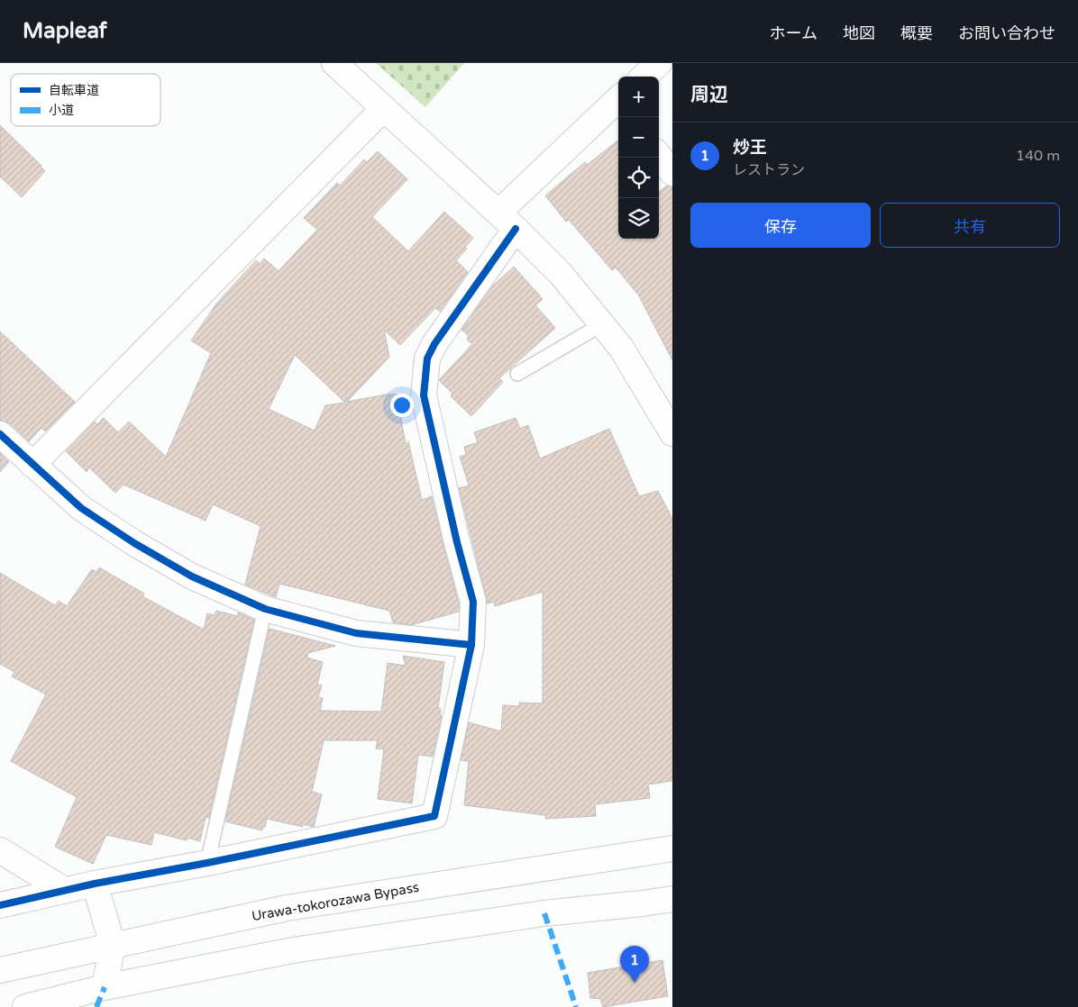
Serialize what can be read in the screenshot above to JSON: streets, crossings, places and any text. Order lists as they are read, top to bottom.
{
  "streets": {
    "main road": ["Urawa-tokorozawa Bypass"]
  },
  "legend": ["自転車道", "小道"],
  "page": {
    "header": "Mapleaf",
    "nav": [
      "ホーム",
      "地図",
      "概要",
      "お問い合わせ"
    ],
    "heading": "周辺",
    "map_buttons": ["+", "−"],
    "list": [
      {
        "mark": "1",
        "name": "炒王",
        "note": "レストラン",
        "value": "140 m"
      }
    ],
    "buttons": ["保存", "共有"],
    "pins": "1"
  }
}
